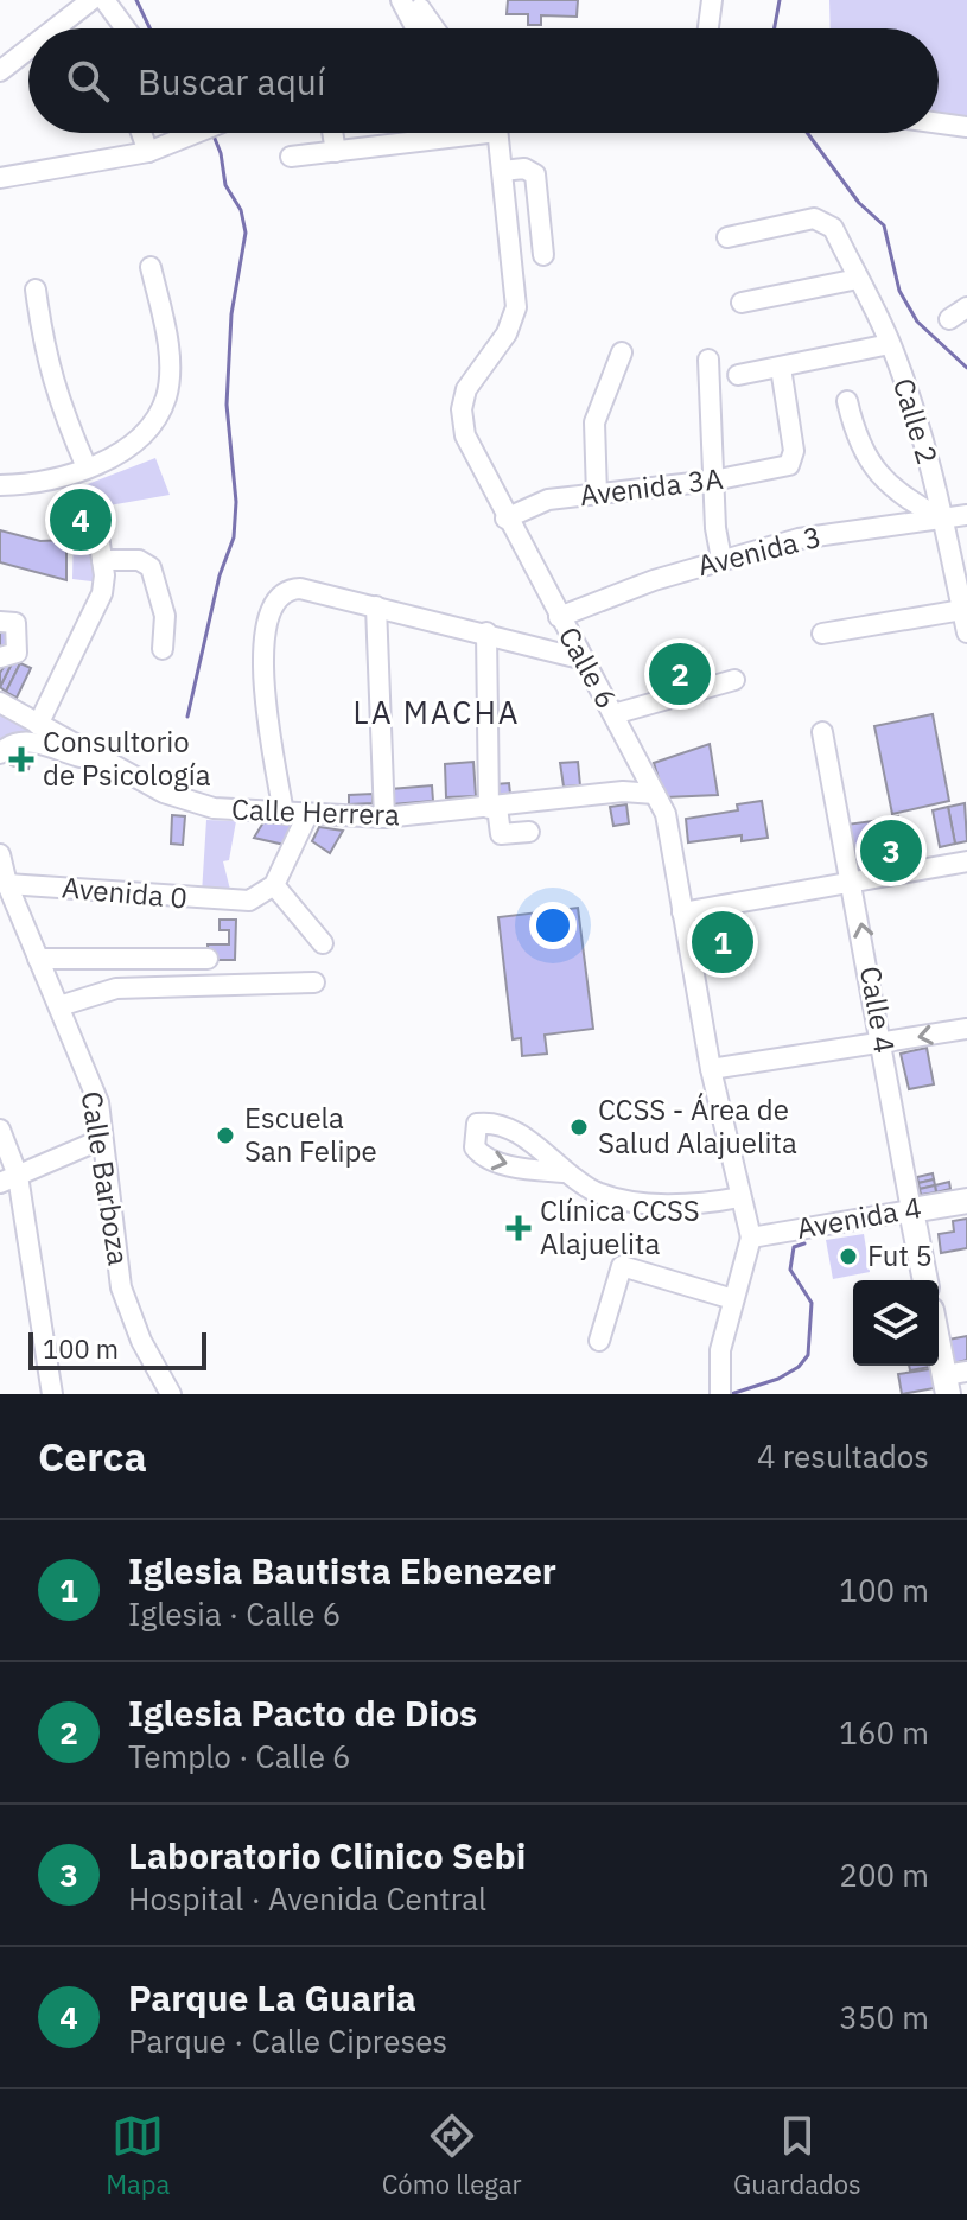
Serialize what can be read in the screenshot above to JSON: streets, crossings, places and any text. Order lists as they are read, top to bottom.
{
  "streets": {
    "main road": ["Calle 4", "Avenida 4"],
    "street": [
      "Calle 2",
      "Avenida 3A",
      "Avenida 3",
      "Calle 6",
      "Calle Herrera",
      "Avenida 0",
      "Calle Barboza"
    ]
  },
  "crossings": [
    ["Calle 2", "Avenida 3"],
    ["Avenida 3A", "Calle 6"],
    ["Avenida 3", "Calle 6"],
    ["Calle 6", "Calle Herrera"],
    ["Calle 6", "Avenida 4"],
    ["Avenida 0", "Calle Barboza"],
    ["Calle 4", "Avenida 4"]
  ],
  "districts": ["LA MACHA"],
  "places": {
    "health": ["Consultorio de Psicología", "Clínica CCSS Alajuelita"],
    "other": ["CCSS - Área de Salud Alajuelita", "Escuela San Felipe", "Fut 5"]
  },
  "scale_bar": "100 m",
  "page": {
    "search": "Buscar aquí",
    "pins": [
      "4",
      "2",
      "3",
      "1"
    ],
    "scale": "100 m",
    "heading": ["Cerca", "4 resultados"],
    "list": [
      {
        "mark": "1",
        "name": "Iglesia Bautista Ebenezer",
        "note": "Iglesia · Calle 6",
        "value": "100 m"
      },
      {
        "mark": "2",
        "name": "Iglesia Pacto de Dios",
        "note": "Templo · Calle 6",
        "value": "160 m"
      },
      {
        "mark": "3",
        "name": "Laboratorio Clinico Sebi",
        "note": "Hospital · Avenida Central",
        "value": "200 m"
      },
      {
        "mark": "4",
        "name": "Parque La Guaria",
        "note": "Parque · Calle Cipreses",
        "value": "350 m"
      }
    ],
    "nav": ["Mapa", "Cómo llegar", "Guardados"]
  }
}
